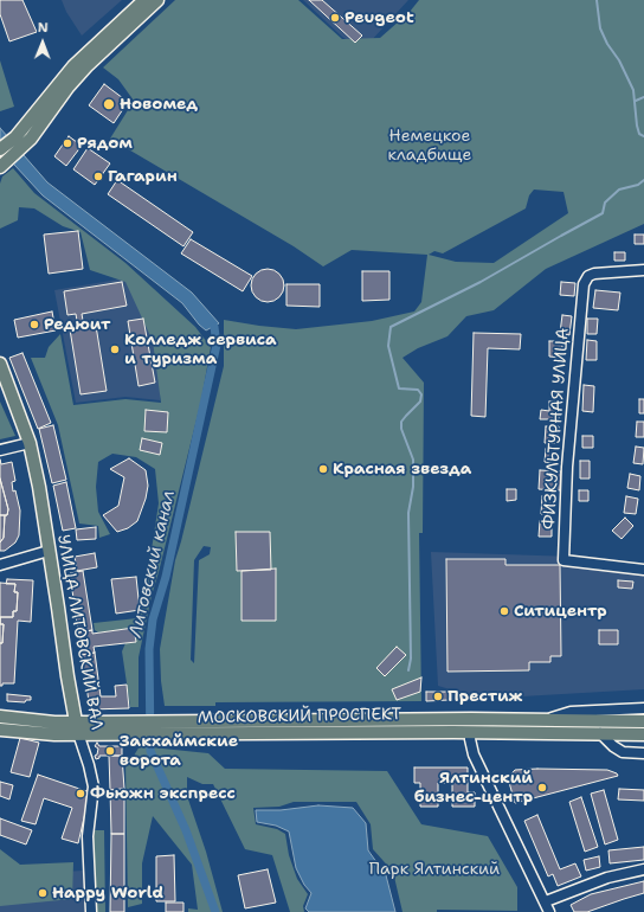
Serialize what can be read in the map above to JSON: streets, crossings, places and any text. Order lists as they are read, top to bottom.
{
  "streets": {
    "main road": ["УЛИЦА ЛИТОВСКИЙ ВАЛ", "МОСКОВСКИЙ ПРОСПЕКТ"],
    "street": ["ФИЗКУЛЬТУРНАЯ УЛИЦА"]
  },
  "crossings": [
    ["УЛИЦА ЛИТОВСКИЙ ВАЛ", "МОСКОВСКИЙ ПРОСПЕКТ"]
  ],
  "water": ["Литовский канал"],
  "parks": ["Немецкое кладбище", "Парк Ялтинский"],
  "places": [
    "Peugeot",
    "Новомед",
    "Рядом",
    "Гагарин",
    "Редюит",
    "Колледж сервиса и туризма",
    "Красная звезда",
    "Ситицентр",
    "Престиж",
    "Закхаймские ворота",
    "Ялтинский бизнес-центр",
    "Фьюжн экспресс",
    "Happy World"
  ],
  "north": "top"
}
